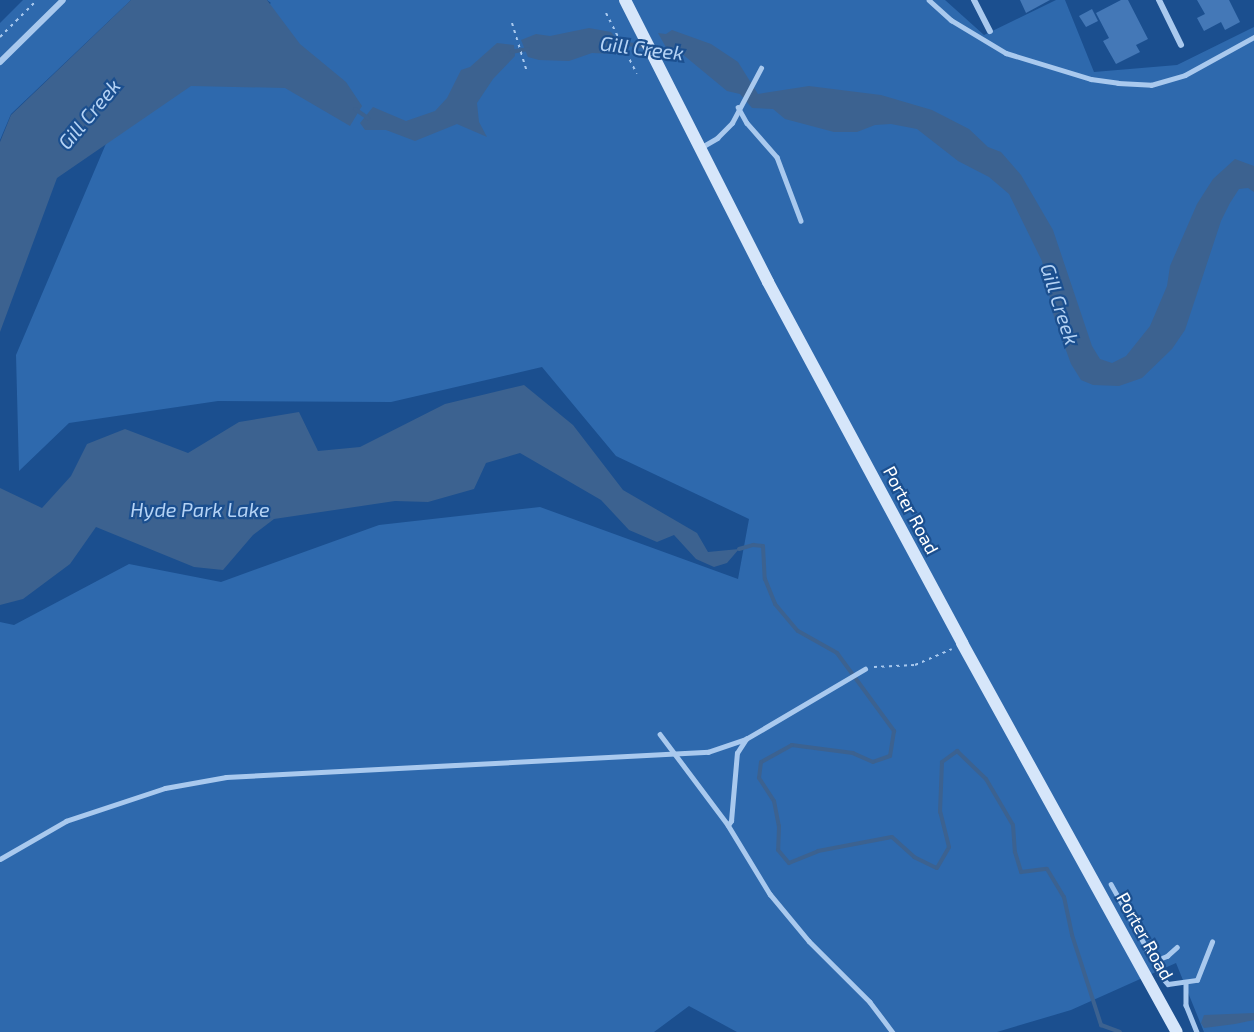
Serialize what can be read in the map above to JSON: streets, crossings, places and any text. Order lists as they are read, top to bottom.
{
  "streets": {
    "main road": ["Porter Road"]
  },
  "water": ["Gill Creek", "Hyde Park Lake"]
}
